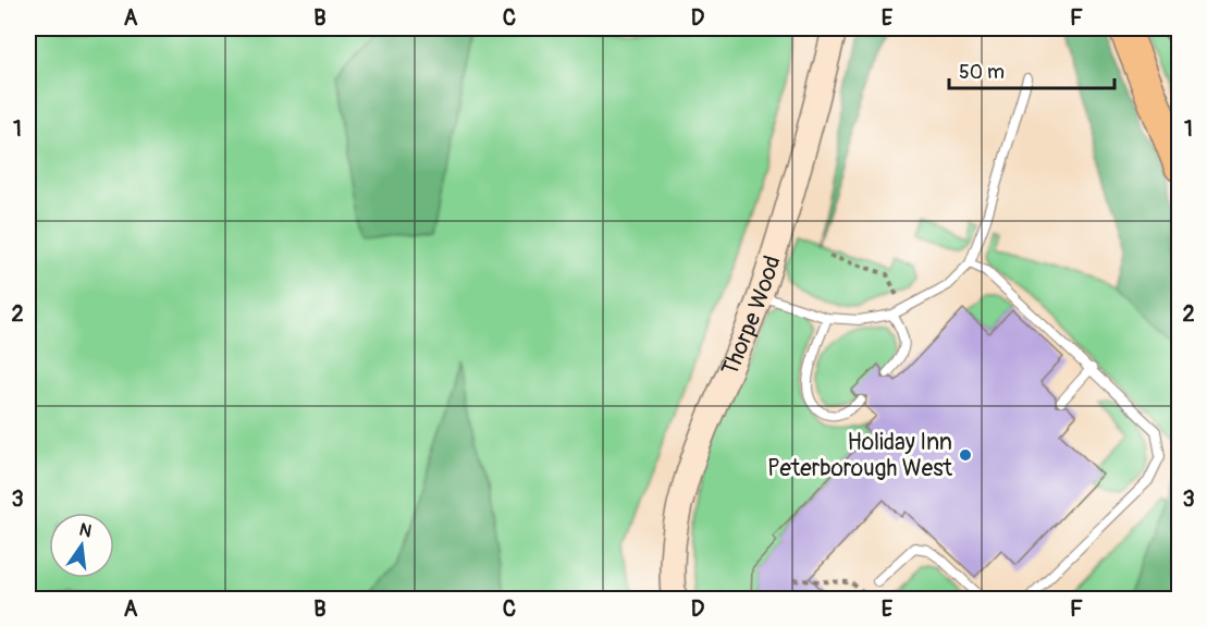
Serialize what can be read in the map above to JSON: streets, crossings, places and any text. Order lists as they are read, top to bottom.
{
  "streets": {
    "street": ["Thorpe Wood"]
  },
  "places": ["Holiday Inn Peterborough West"],
  "scale_bar": "50 m",
  "north": "top",
  "grid": {
    "columns": [
      "A",
      "B",
      "C",
      "D",
      "E",
      "F"
    ],
    "rows": ["1", "2", "3"]
  }
}
